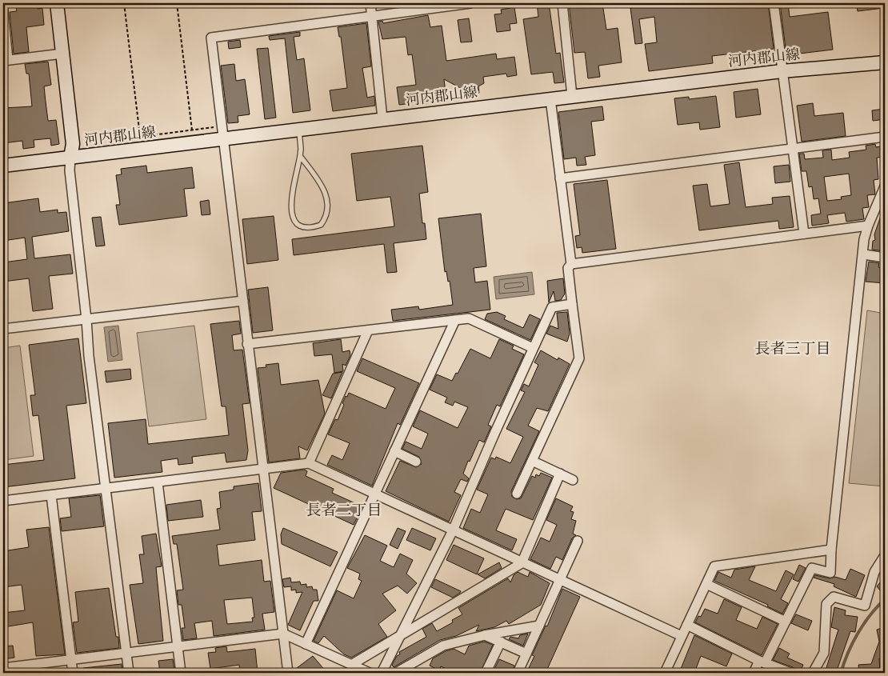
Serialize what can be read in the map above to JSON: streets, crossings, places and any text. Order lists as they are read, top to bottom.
{
  "streets": {
    "main road": ["河内郡山線"]
  },
  "districts": ["長者三丁目", "長者二丁目"]
}
